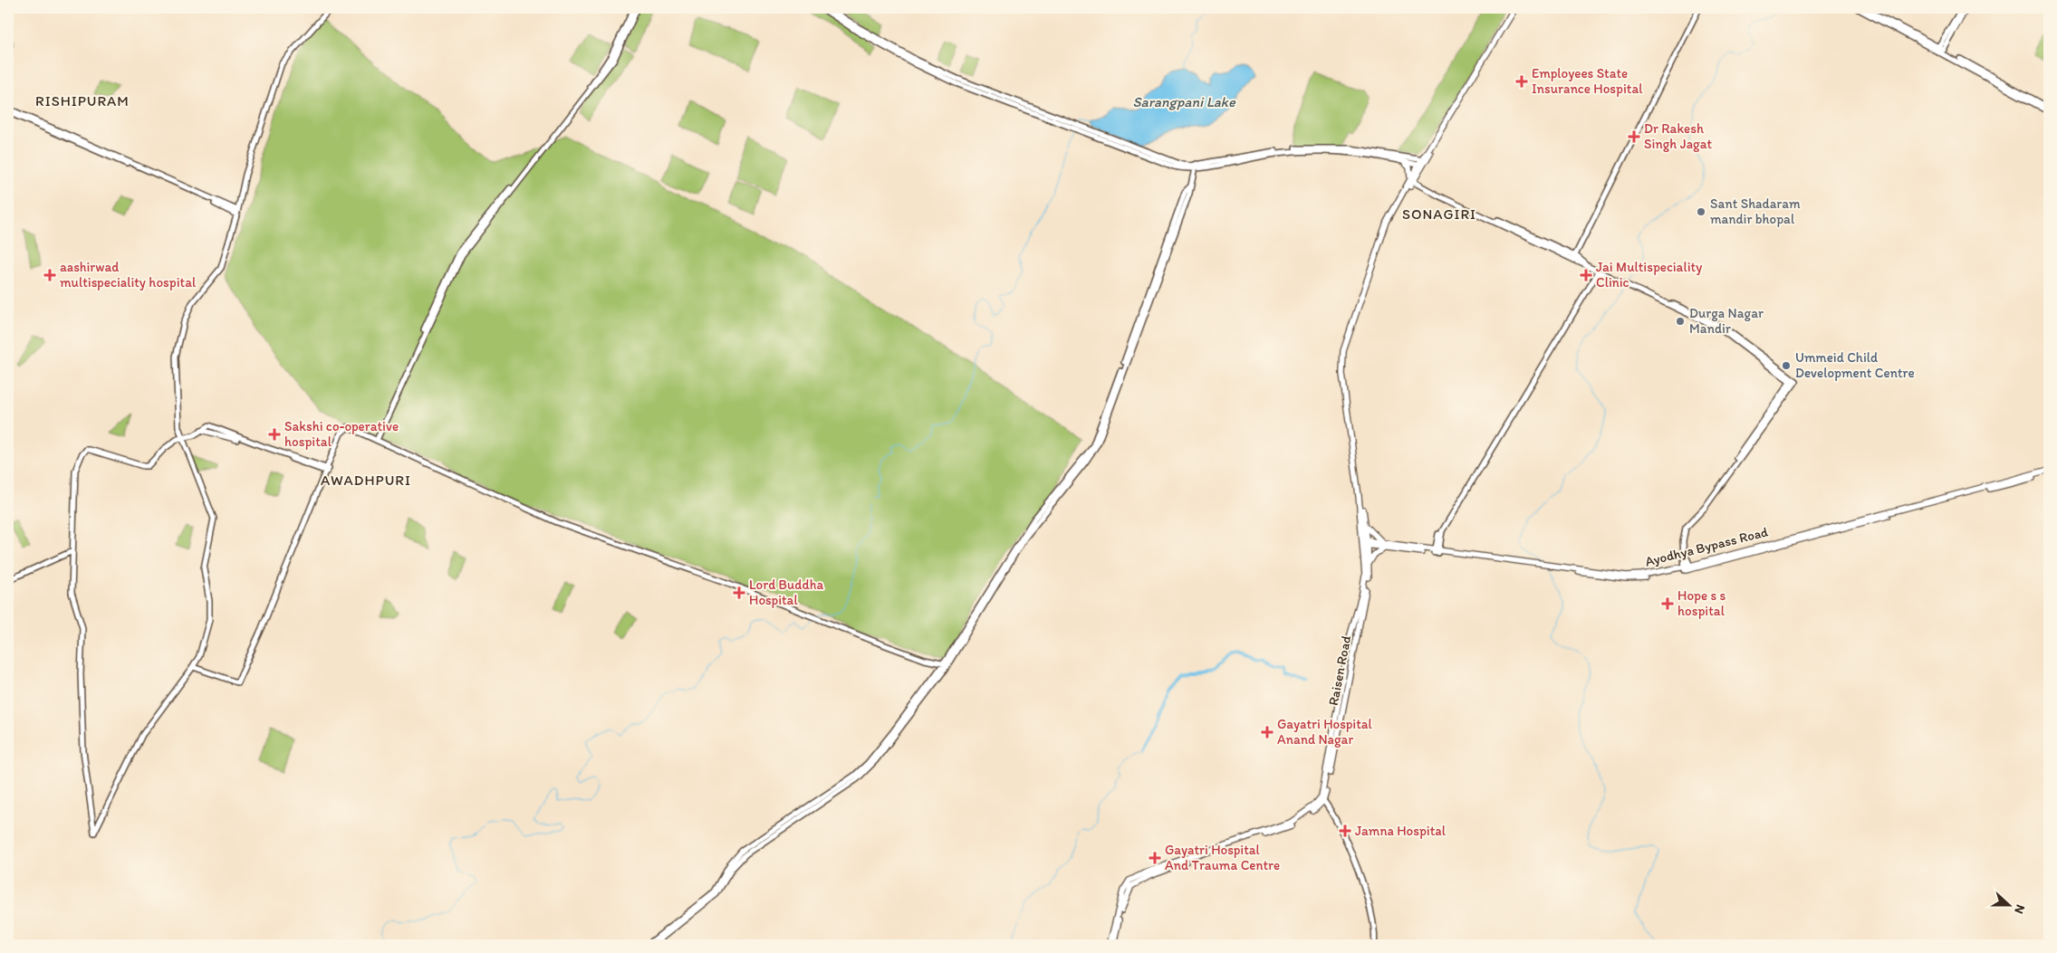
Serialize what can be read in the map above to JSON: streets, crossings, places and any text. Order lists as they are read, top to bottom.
{
  "streets": {
    "main road": ["Ayodhya Bypass Road", "Raisen Road"]
  },
  "crossings": [
    ["Ayodhya Bypass Road", "Raisen Road"]
  ],
  "districts": ["RISHIPURAM", "SONAGIRI", "AWADHPURI"],
  "water": ["Sarangpani Lake"],
  "places": {
    "health": [
      "Employees State Insurance Hospital",
      "Dr Rakesh Singh Jagat",
      "aashirwad multispeciality hospital",
      "Jai Multispeciality Clinic",
      "Sakshi co-operative hospital",
      "Lord Buddha Hospital",
      "Hope s s hospital",
      "Gayatri Hospital Anand Nagar",
      "Jamna Hospital",
      "Gayatri Hospital And Trauma Centre"
    ],
    "other": ["Sant Shadaram mandir bhopal", "Durga Nagar Mandir", "Ummeid Child Development Centre"]
  },
  "north": "right"
}
